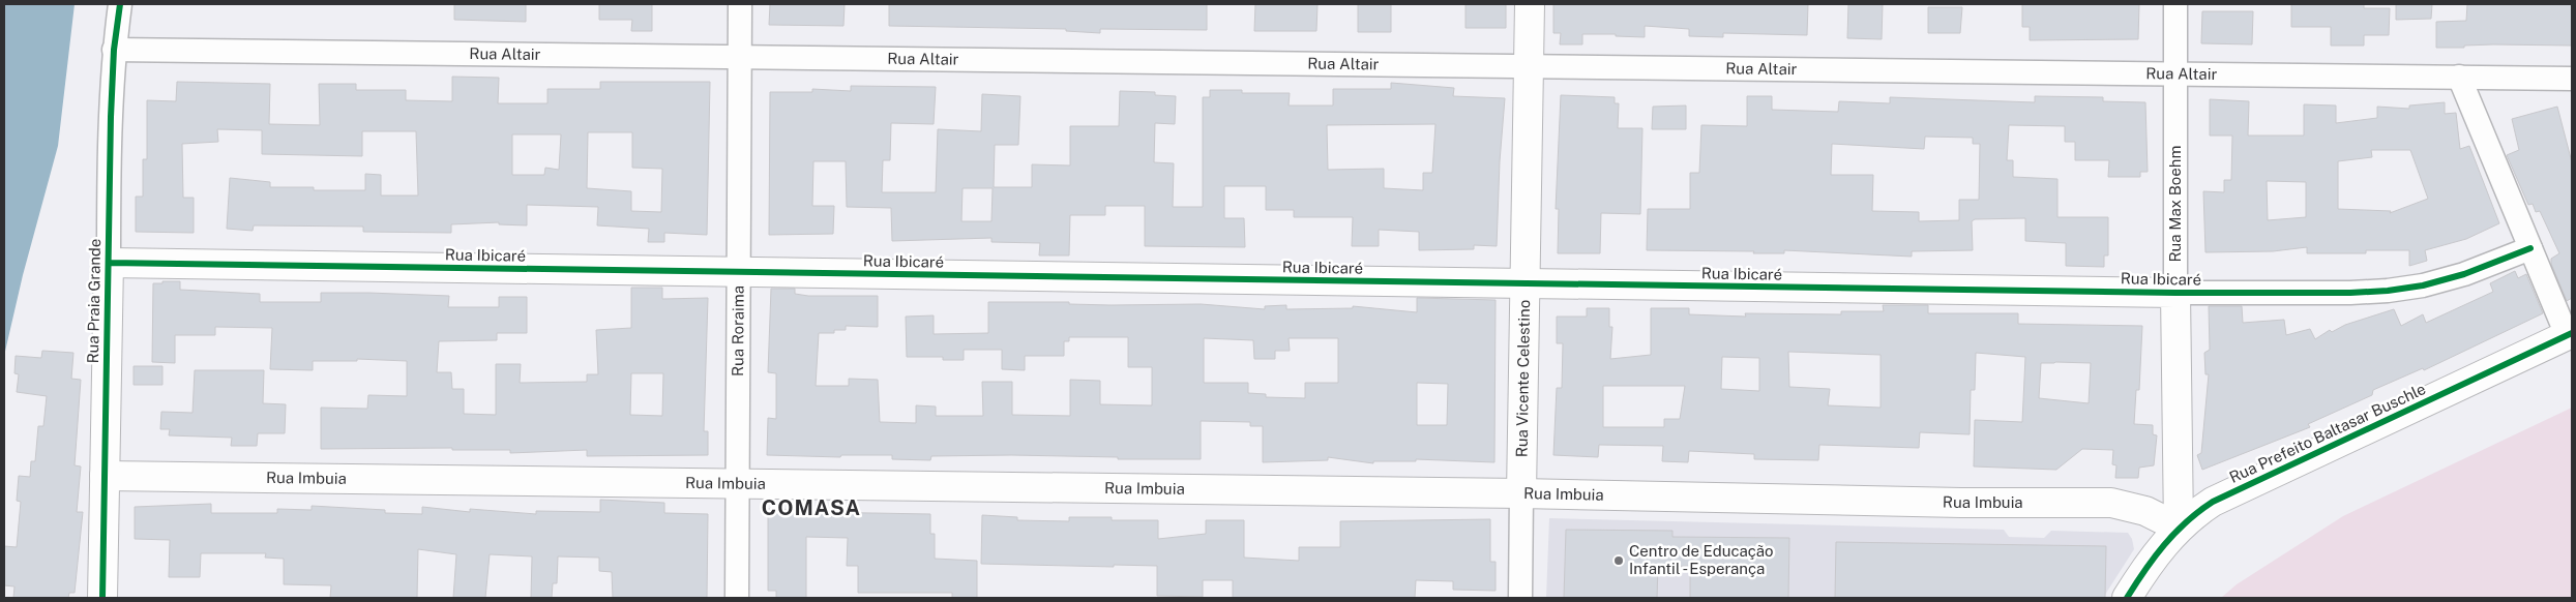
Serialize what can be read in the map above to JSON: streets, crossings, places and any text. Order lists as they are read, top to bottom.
{
  "streets": {
    "street": [
      "Rua Altair",
      "Rua Max Boehm",
      "Rua Ibicaré",
      "Rua Praia Grande",
      "Rua Roraima",
      "Rua Vicente Celestino",
      "Rua Prefeito Baltasar Buschle",
      "Rua Imbuia"
    ]
  },
  "crossings": [
    ["Rua Altair", "Rua Max Boehm"],
    ["Rua Altair", "Rua Praia Grande"],
    ["Rua Altair", "Rua Roraima"],
    ["Rua Altair", "Rua Vicente Celestino"],
    ["Rua Max Boehm", "Rua Ibicaré"],
    ["Rua Max Boehm", "Rua Prefeito Baltasar Buschle"],
    ["Rua Max Boehm", "Rua Imbuia"],
    ["Rua Ibicaré", "Rua Praia Grande"],
    ["Rua Ibicaré", "Rua Roraima"],
    ["Rua Ibicaré", "Rua Vicente Celestino"],
    ["Rua Praia Grande", "Rua Imbuia"],
    ["Rua Roraima", "Rua Imbuia"],
    ["Rua Vicente Celestino", "Rua Imbuia"],
    ["Rua Prefeito Baltasar Buschle", "Rua Imbuia"]
  ],
  "districts": ["COMASA"],
  "places": ["Centro de Educação Infantil - Esperança"]
}
